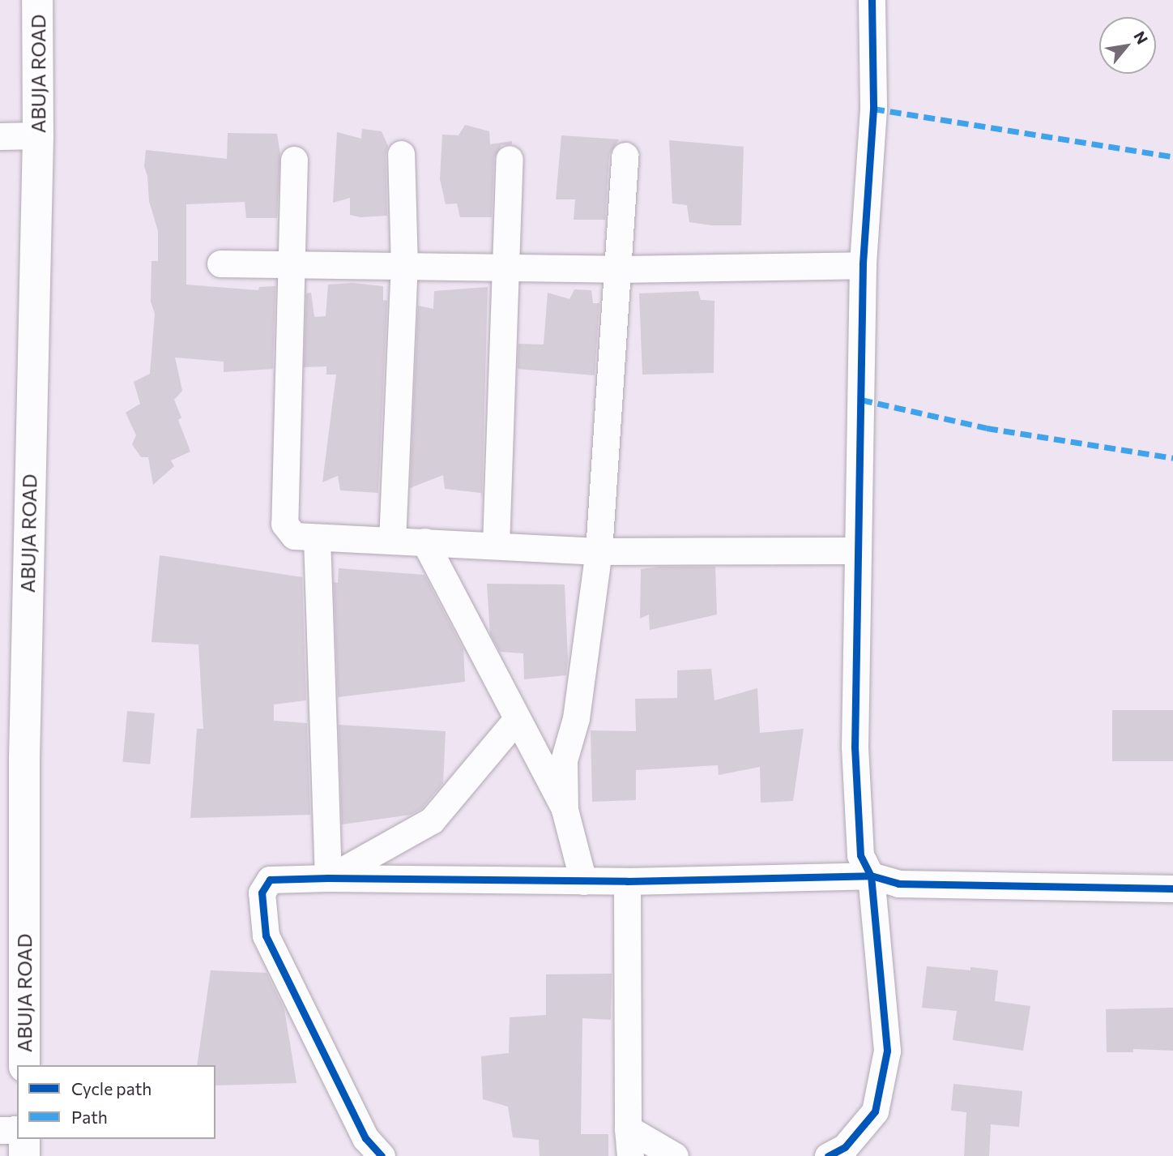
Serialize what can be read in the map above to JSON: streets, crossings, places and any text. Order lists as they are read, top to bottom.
{
  "streets": {
    "main road": ["ABUJA ROAD"]
  },
  "legend": ["Cycle path", "Path"],
  "north": "top right"
}
